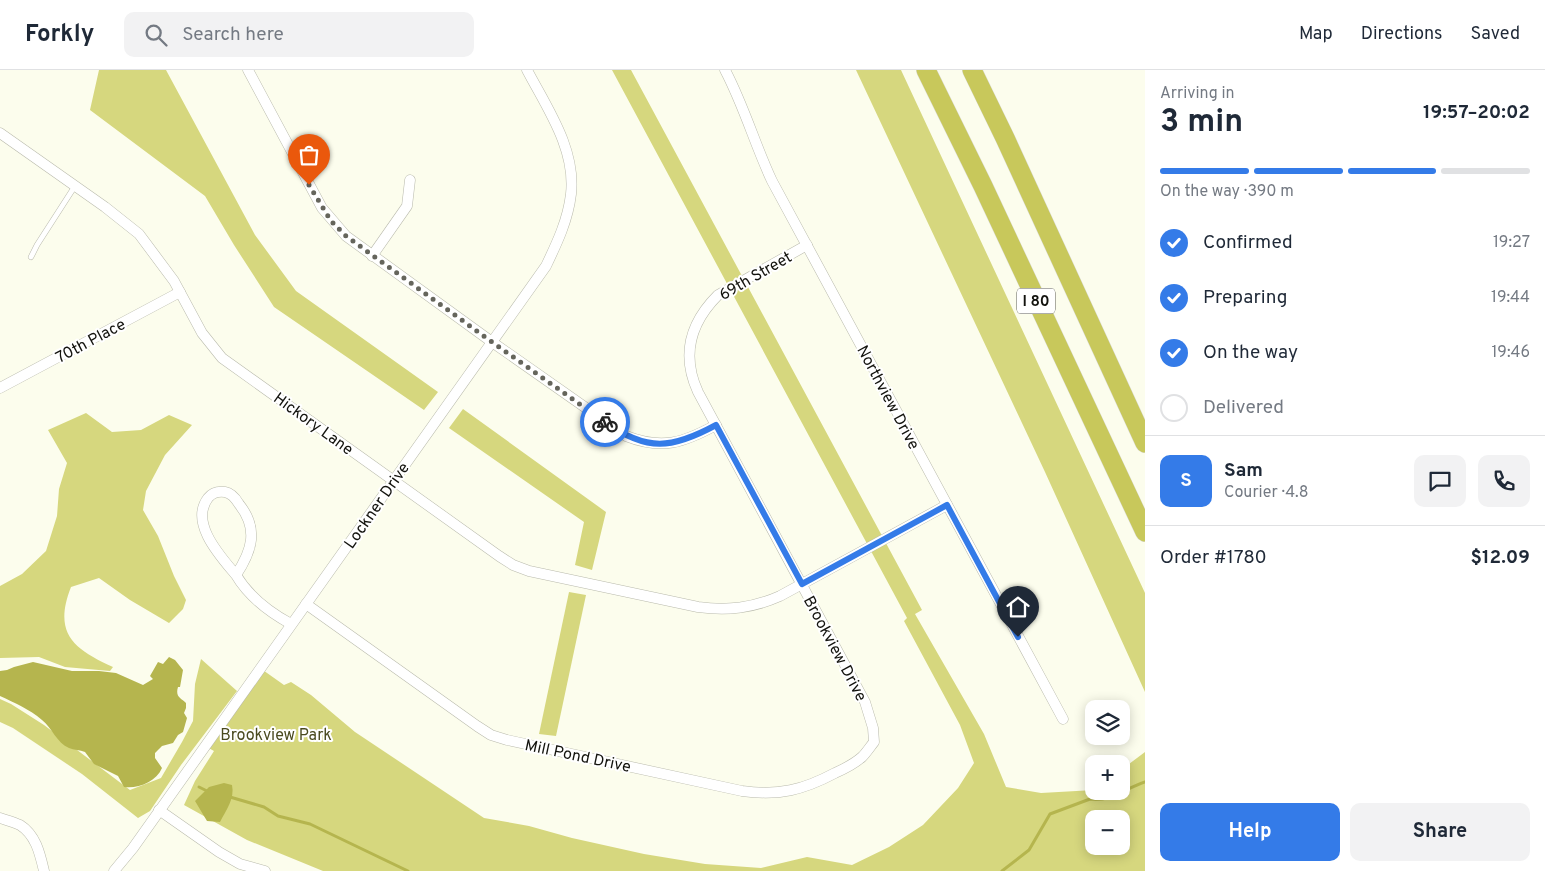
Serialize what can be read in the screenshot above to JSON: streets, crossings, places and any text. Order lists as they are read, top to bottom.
{
  "streets": {
    "highway": ["I 80"],
    "street": [
      "69th Street",
      "70th Place",
      "Northview Drive",
      "Hickory Lane",
      "Lockner Drive",
      "Brookview Drive",
      "Mill Pond Drive"
    ]
  },
  "crossings": [
    ["69th Street", "Northview Drive"],
    ["69th Street", "Brookview Drive"],
    ["70th Place", "Hickory Lane"],
    ["Northview Drive", "Hickory Lane"],
    ["Hickory Lane", "Lockner Drive"],
    ["Hickory Lane", "Brookview Drive"],
    ["Lockner Drive", "Mill Pond Drive"],
    ["Brookview Drive", "Mill Pond Drive"]
  ],
  "parks": ["Brookview Park"],
  "page": {
    "header": "Forkly",
    "search": "Search here",
    "nav": ["Map", "Directions", "Saved"],
    "heading": ["3 min", "Arriving in", "19:57–20:02"],
    "panel": [
      "Sam",
      "Courier · 4.8",
      "Order #1780",
      "$12.09"
    ],
    "bar": "On the way · 390 m",
    "list": [
      ["Confirmed", "19:27"],
      ["Preparing", "19:44"],
      ["On the way", "19:46"],
      "Delivered"
    ],
    "round": "S",
    "map_buttons": ["+", "−"],
    "buttons": ["Help", "Share"]
  }
}
